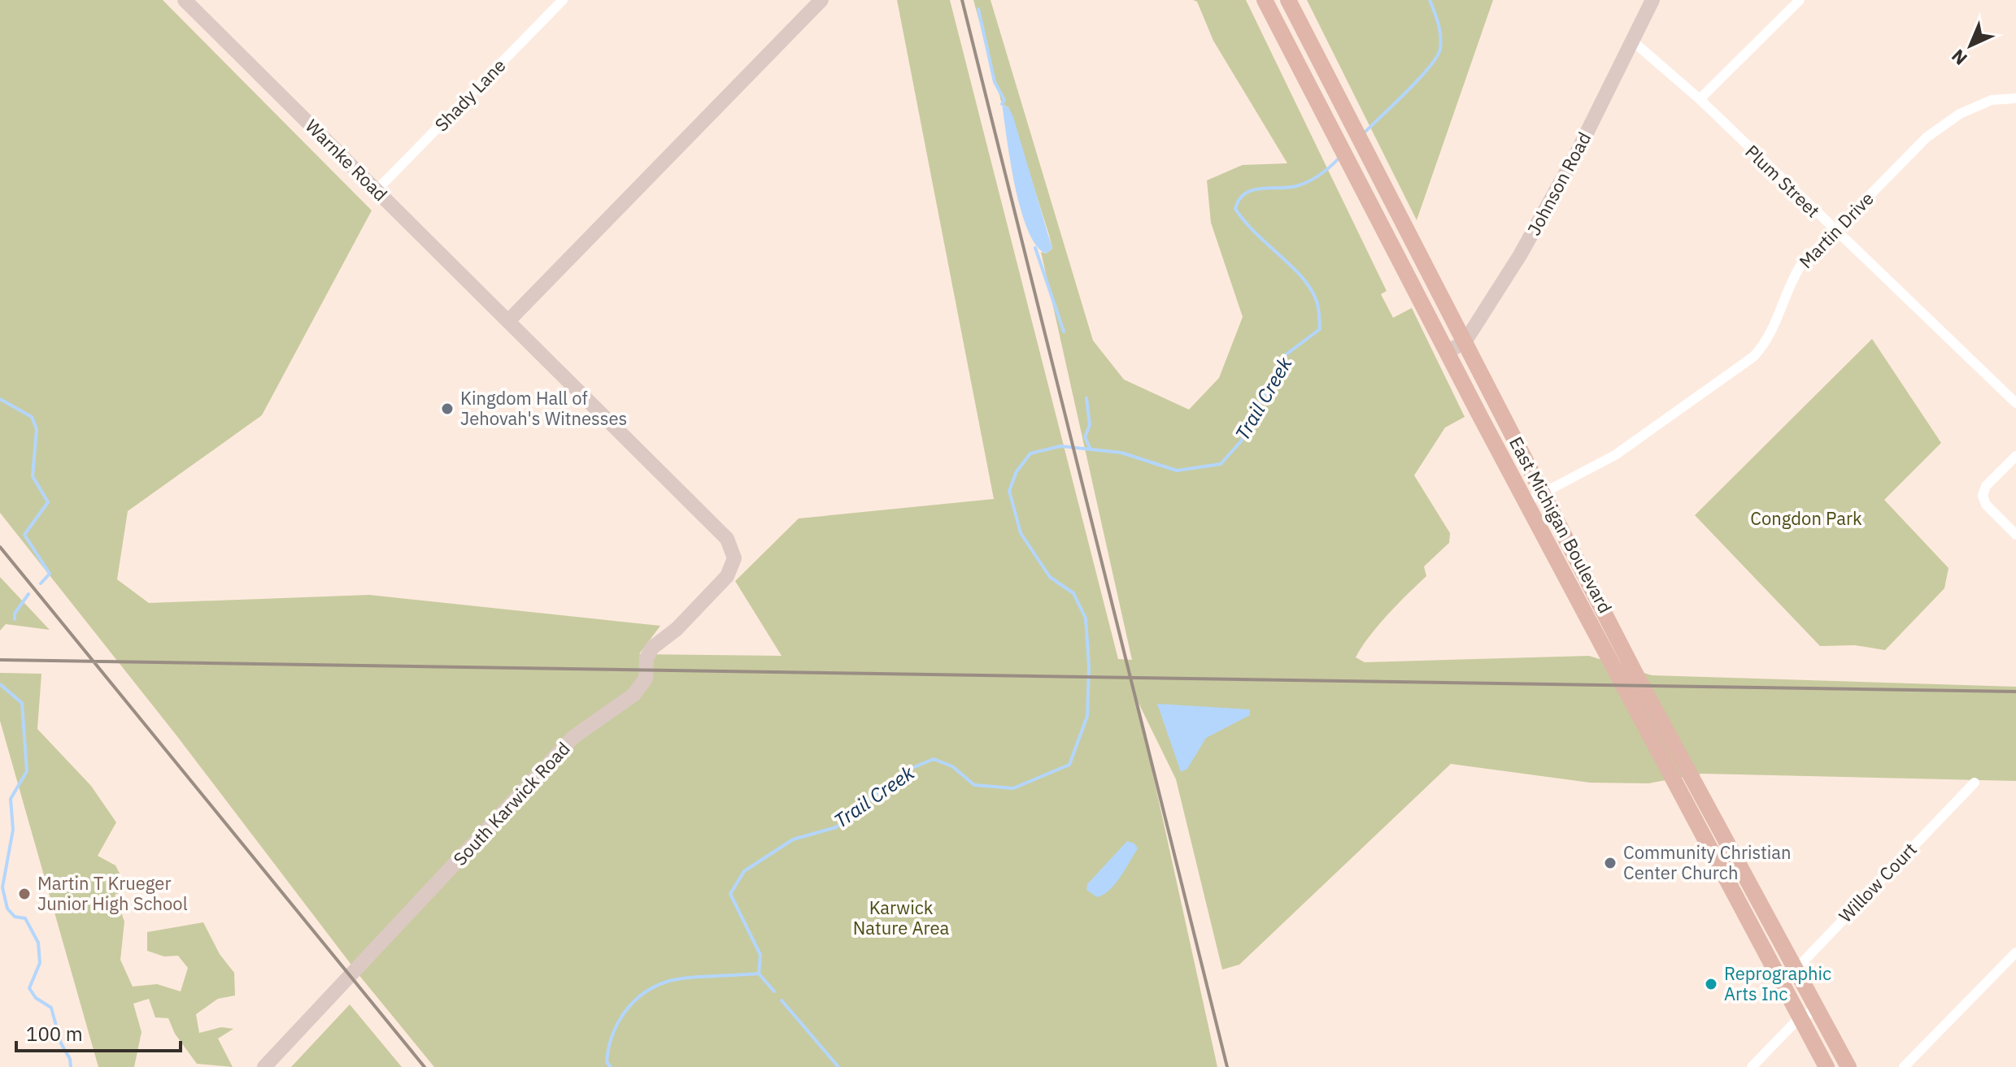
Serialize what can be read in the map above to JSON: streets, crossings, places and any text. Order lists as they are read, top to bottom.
{
  "streets": {
    "main road": ["East Michigan Boulevard"],
    "street": [
      "Shady Lane",
      "Warnke Road",
      "Plum Street",
      "Johnson Road",
      "Martin Drive",
      "South Karwick Road",
      "Willow Court"
    ]
  },
  "crossings": [
    ["Shady Lane", "Warnke Road"],
    ["Warnke Road", "South Karwick Road"],
    ["Plum Street", "Johnson Road"],
    ["Plum Street", "Martin Drive"],
    ["Johnson Road", "East Michigan Boulevard"],
    ["Martin Drive", "East Michigan Boulevard"],
    ["East Michigan Boulevard", "Willow Court"]
  ],
  "water": ["Trail Creek"],
  "parks": ["Congdon Park", "Karwick Nature Area"],
  "places": [
    "Kingdom Hall of Jehovah's Witnesses",
    "Community Christian Center Church",
    "Martin T Krueger Junior High School",
    "Reprographic Arts Inc"
  ],
  "scale_bar": "100 m",
  "north": "bottom left"
}
